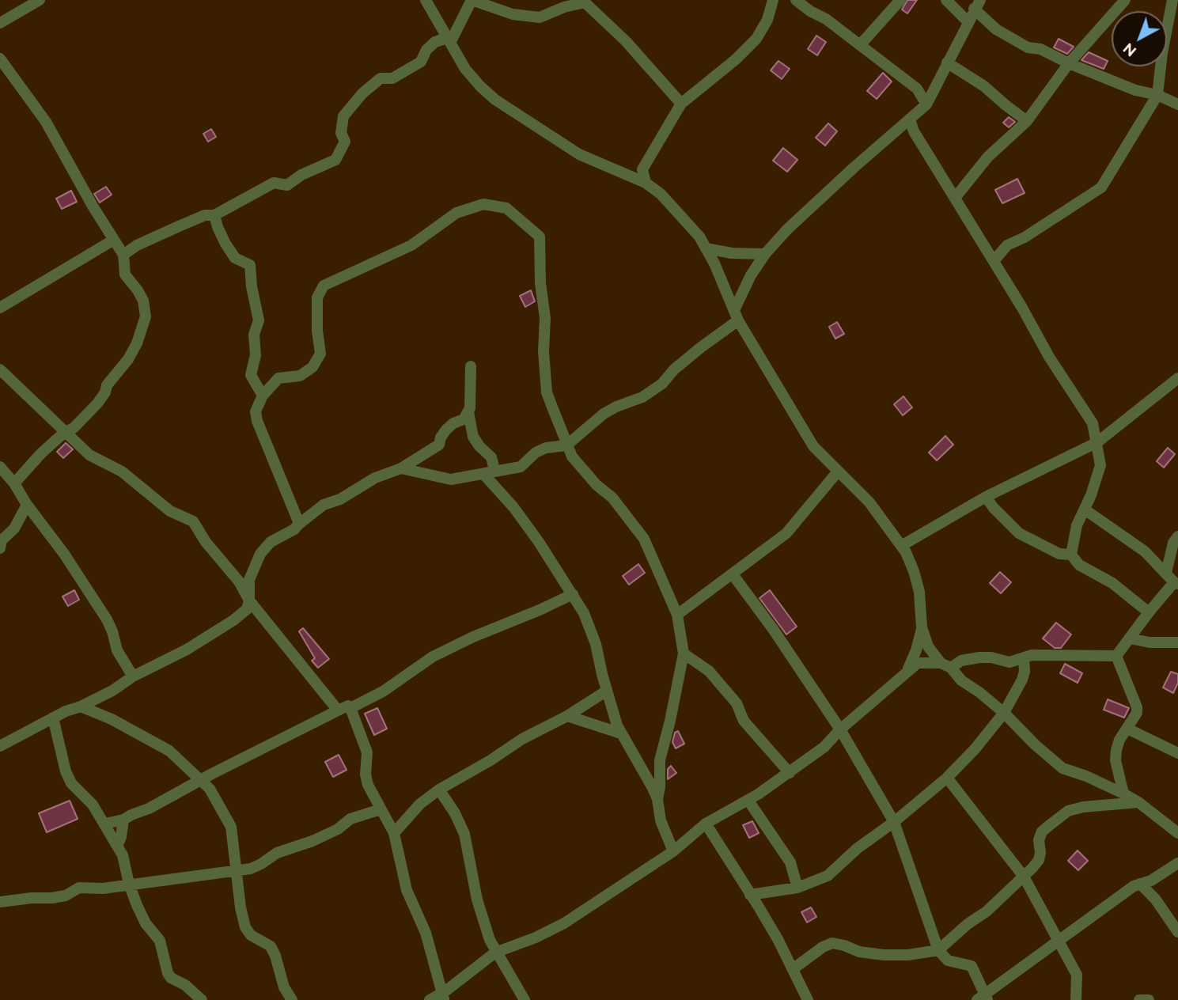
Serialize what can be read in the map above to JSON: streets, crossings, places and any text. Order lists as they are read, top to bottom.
{
  "north": "bottom left"
}
